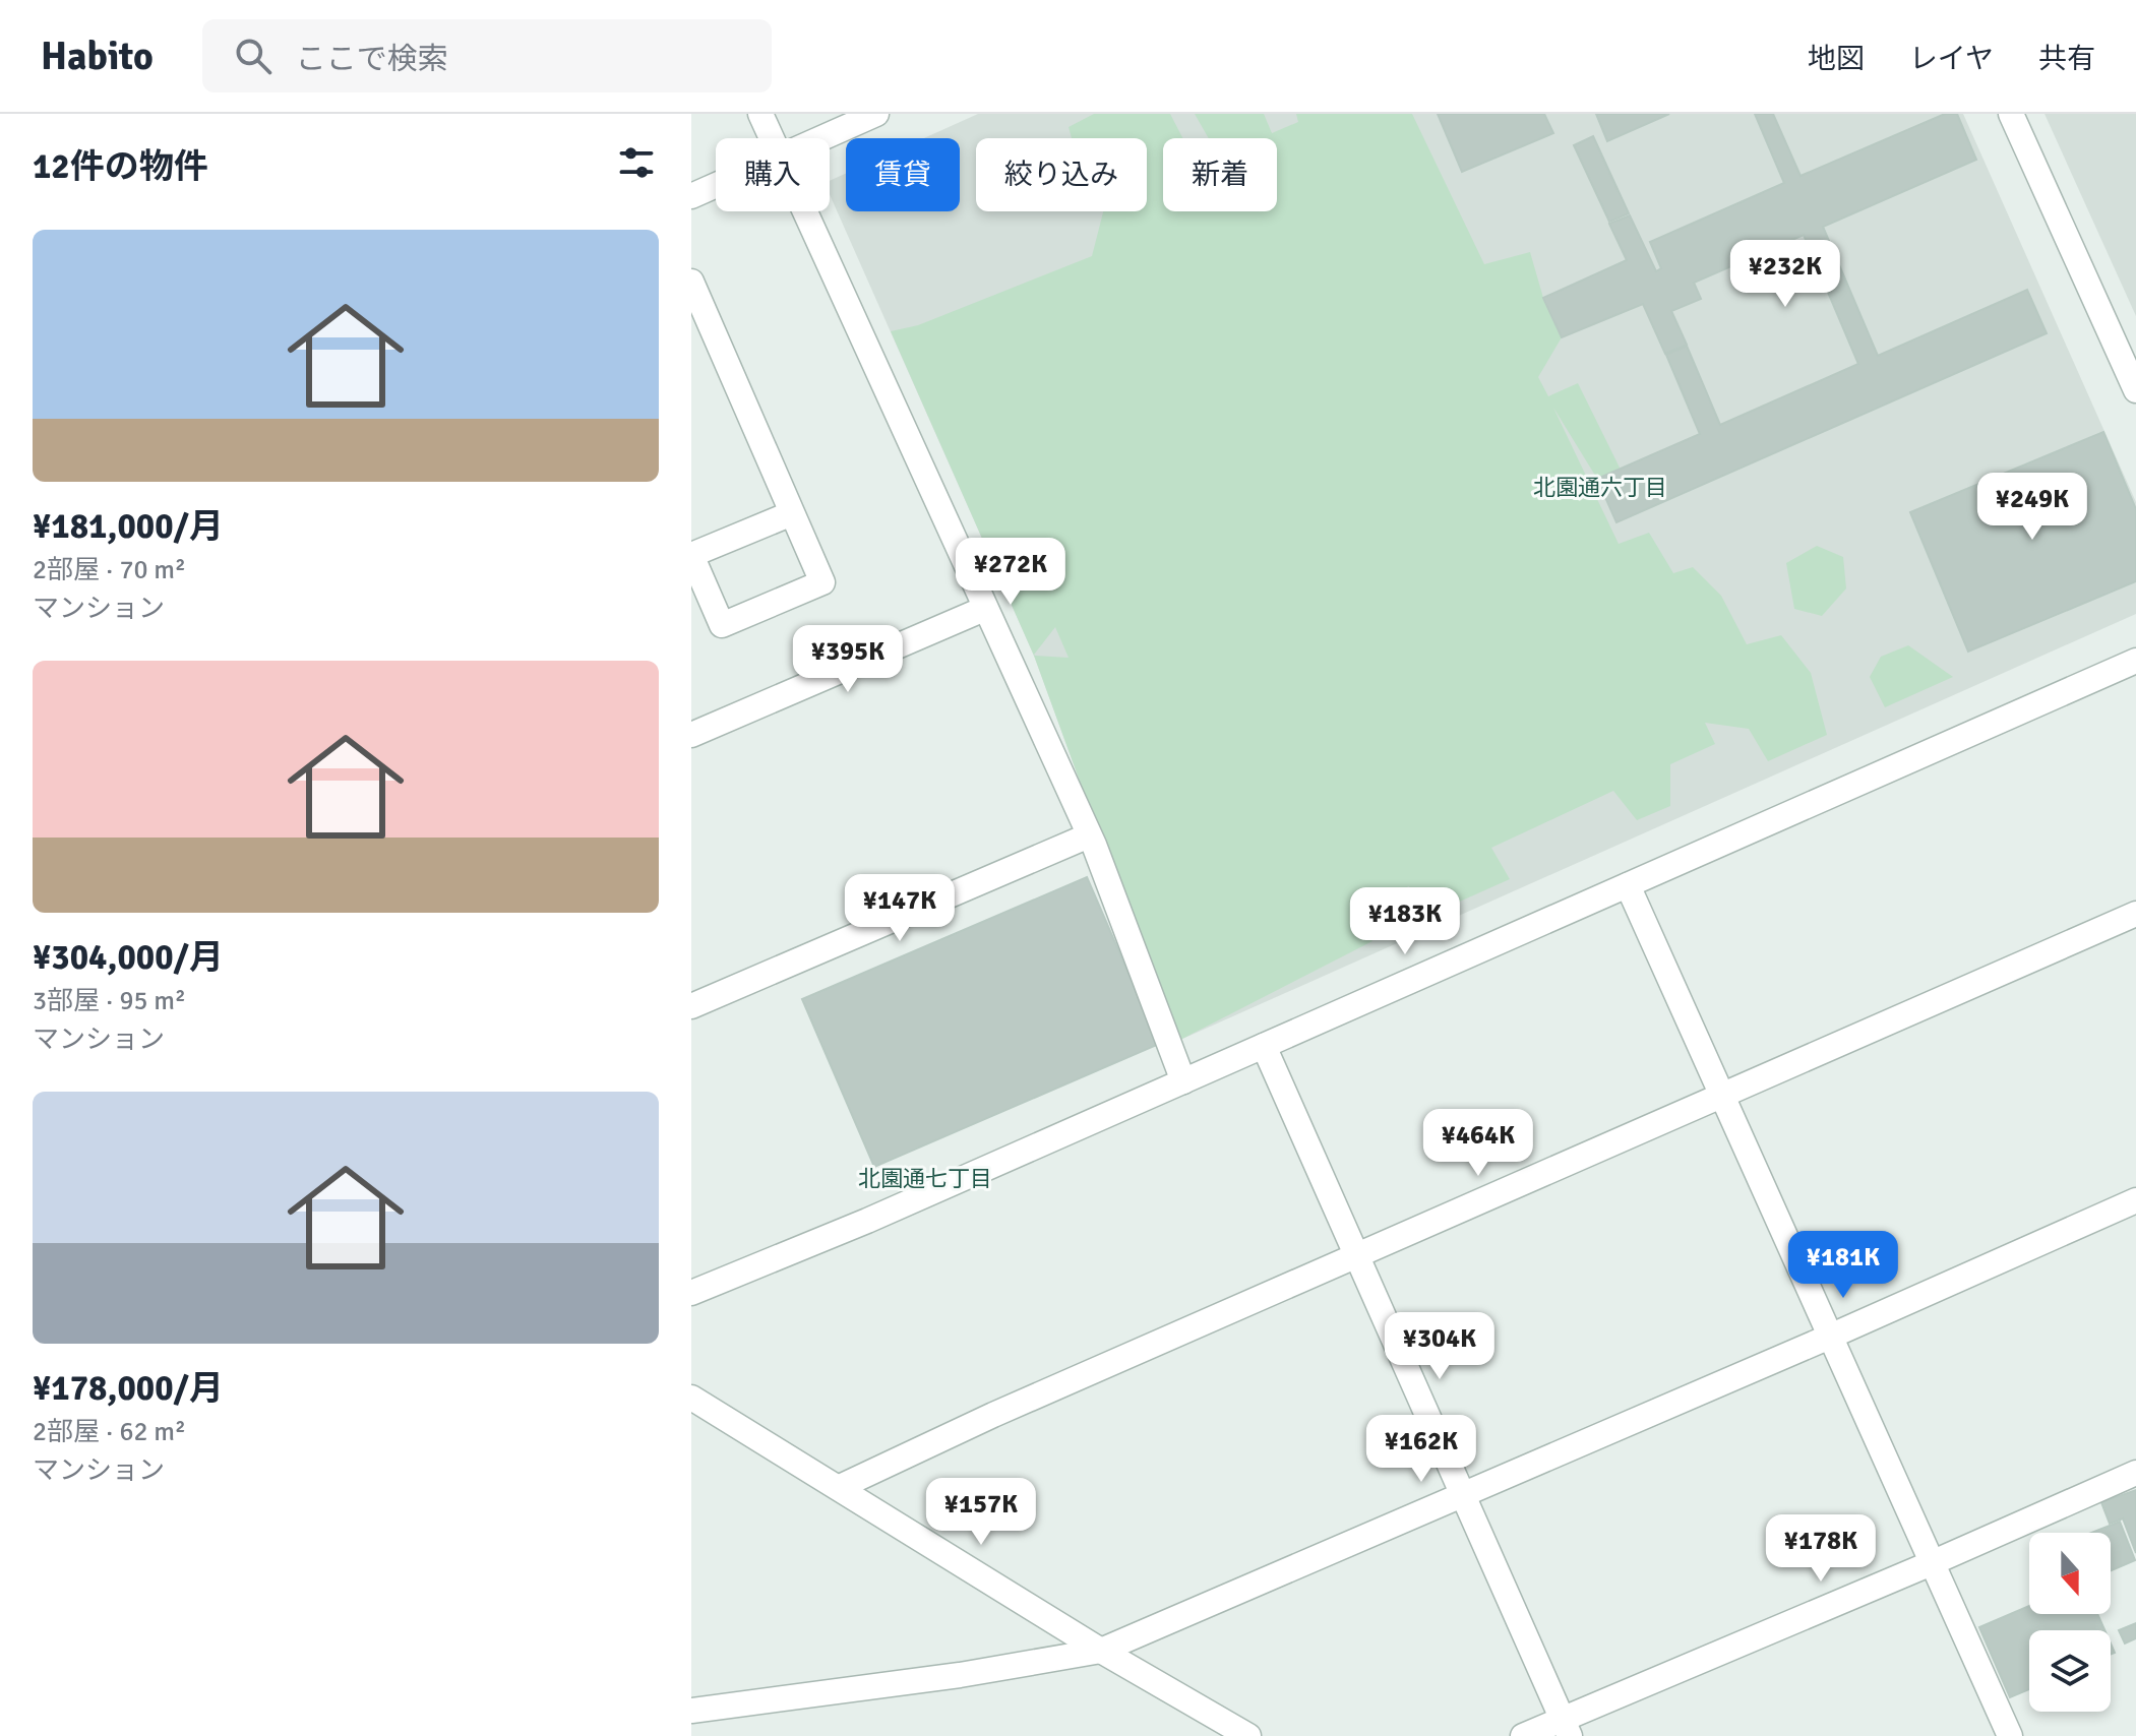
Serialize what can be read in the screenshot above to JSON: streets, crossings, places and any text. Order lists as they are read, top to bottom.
{
  "districts": ["北園通六丁目", "北園通七丁目"],
  "north": "bottom",
  "page": {
    "header": "Habito",
    "search": "ここで検索",
    "nav": ["地図", "レイヤ", "共有"],
    "heading": "12件の物件",
    "chip": [
      "購入",
      "賃貸",
      "絞り込み",
      "新着"
    ],
    "list": [
      {
        "name": "¥181,000/月",
        "note": "2部屋 · 70 m² · マンション"
      },
      {
        "name": "¥304,000/月",
        "note": "3部屋 · 95 m² · マンション"
      },
      {
        "name": "¥178,000/月",
        "note": "2部屋 · 62 m² · マンション"
      }
    ],
    "price": [
      "¥232K",
      "¥249K",
      "¥272K",
      "¥395K",
      "¥147K",
      "¥183K",
      "¥464K",
      "¥181K",
      "¥304K",
      "¥162K",
      "¥157K",
      "¥178K"
    ]
  }
}
